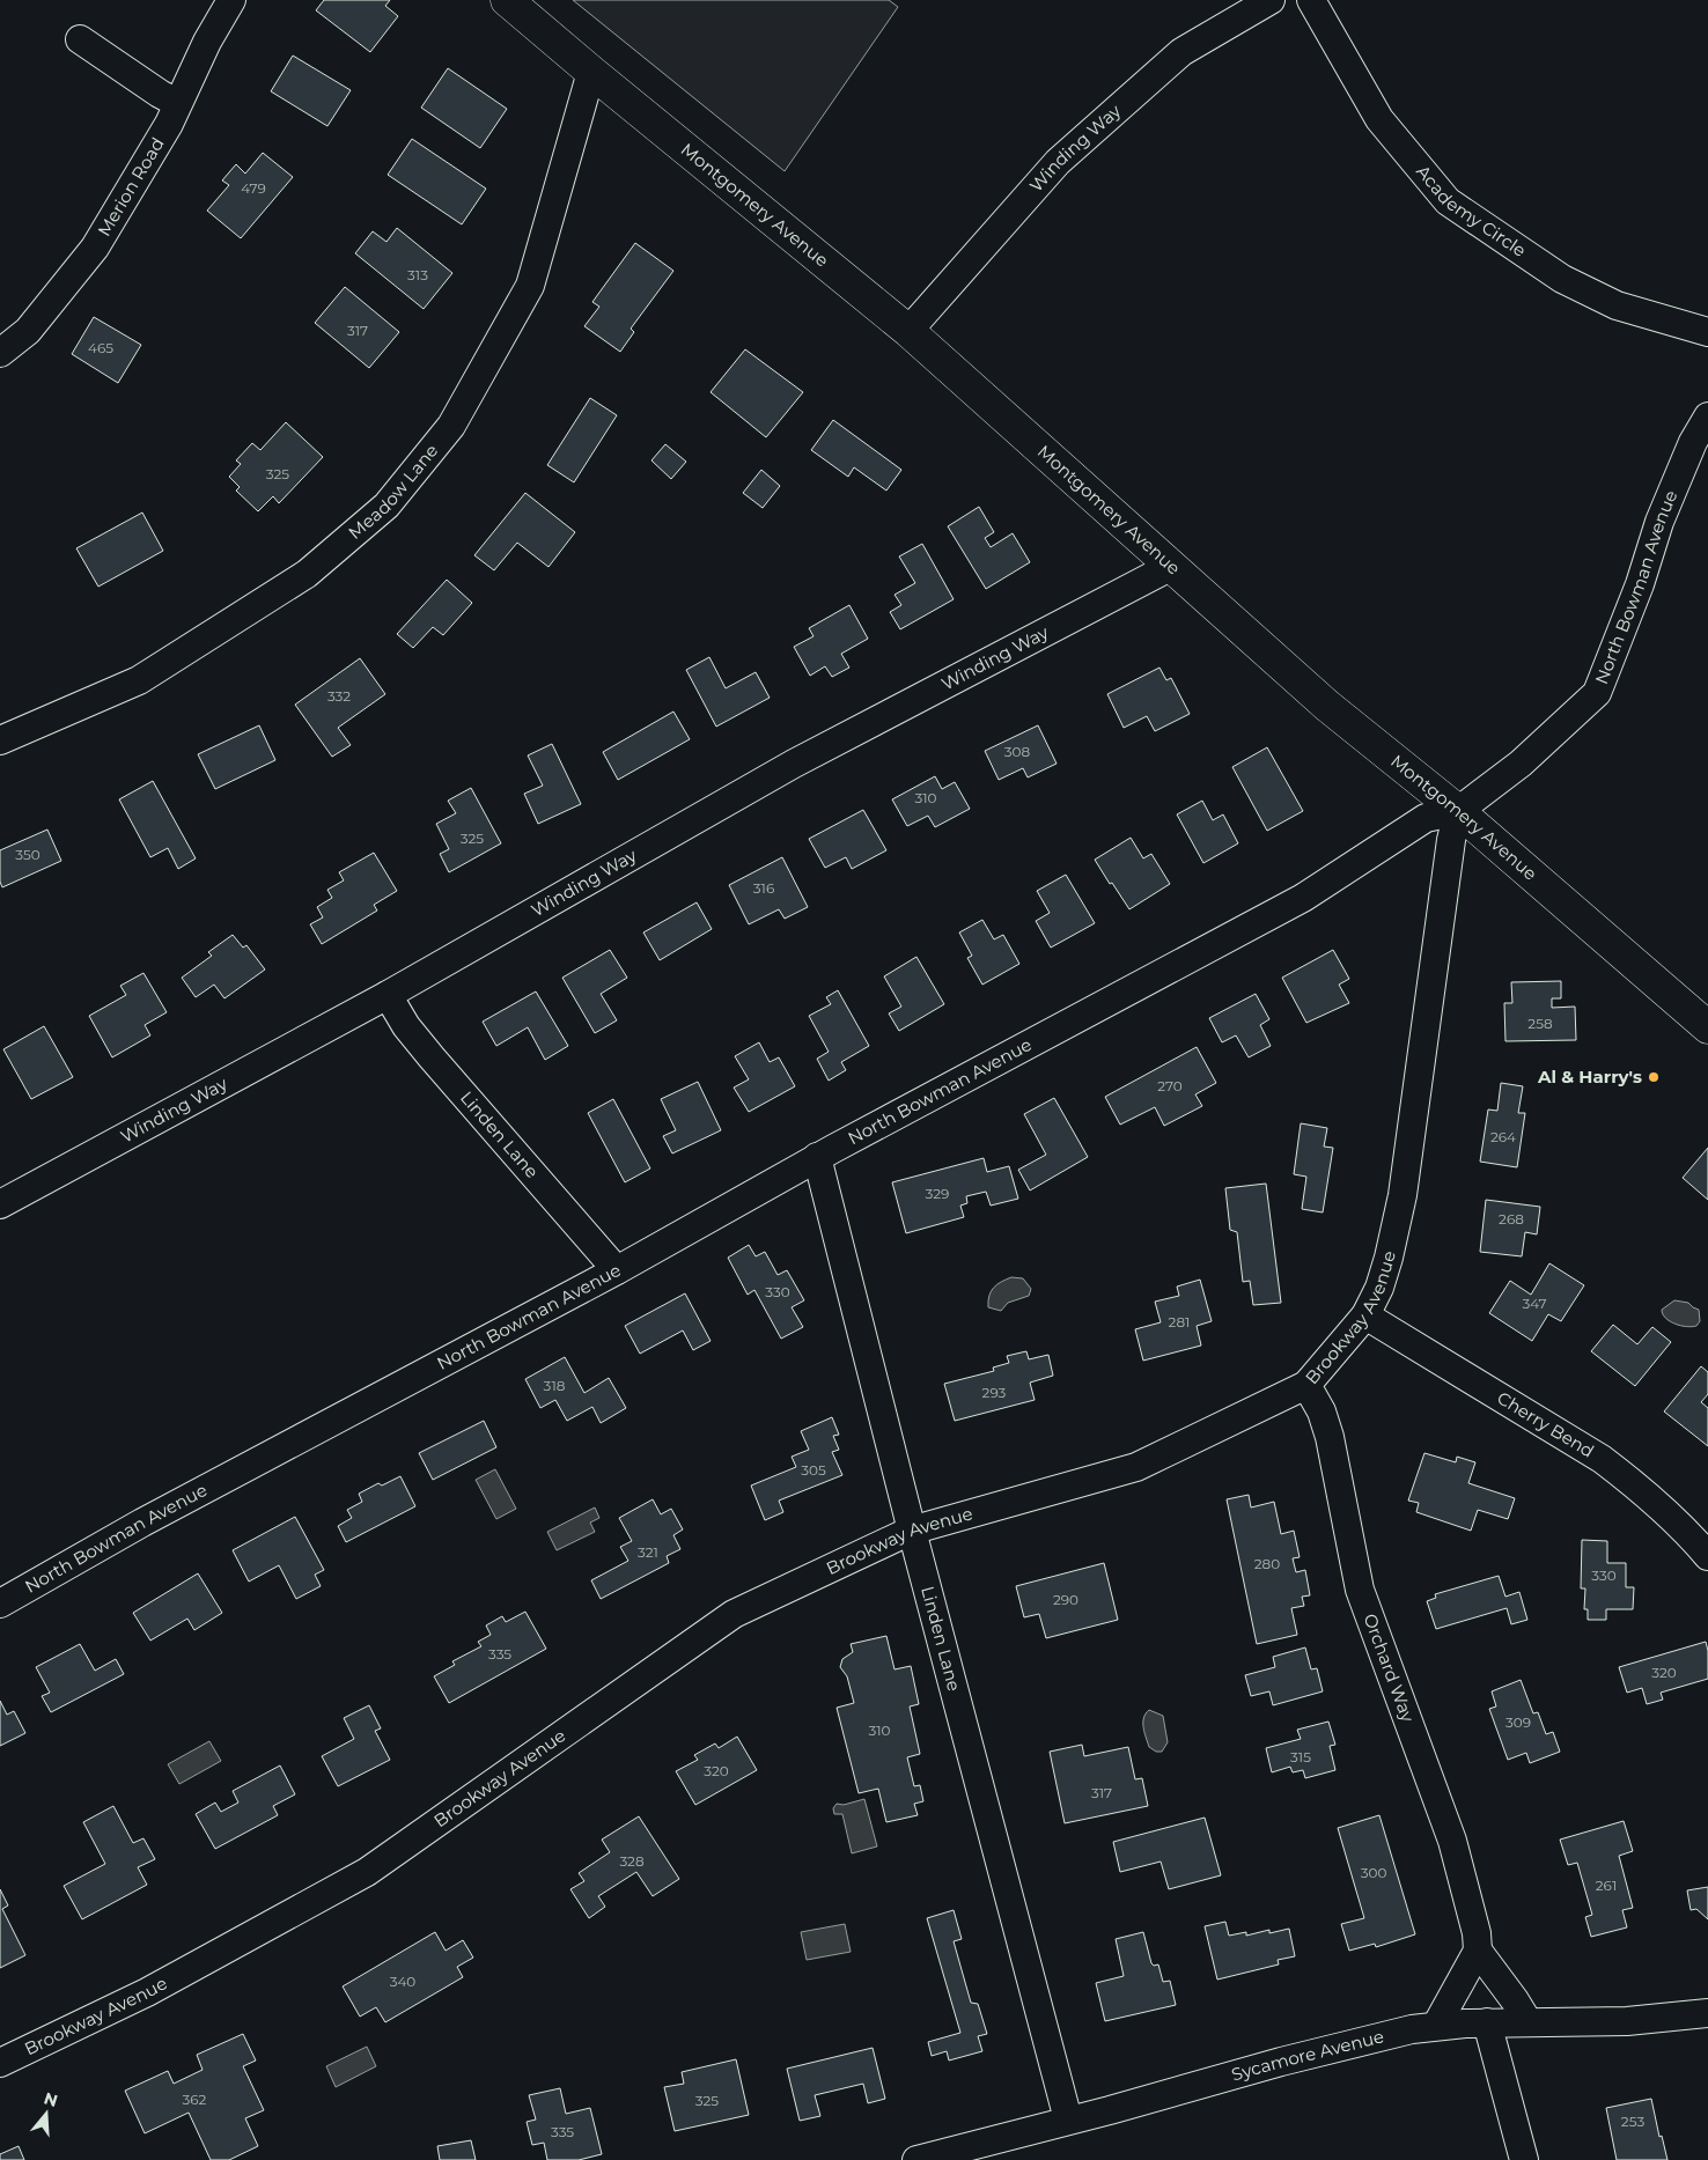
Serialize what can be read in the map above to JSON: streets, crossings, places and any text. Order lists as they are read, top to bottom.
{
  "streets": {
    "main road": ["Montgomery Avenue"],
    "street": [
      "Winding Way",
      "Merion Road",
      "Academy Circle",
      "Meadow Lane",
      "North Bowman Avenue",
      "Linden Lane",
      "Brookway Avenue",
      "Cherry Bend",
      "Orchard Way",
      "Sycamore Avenue"
    ]
  },
  "crossings": [
    ["Winding Way", "Montgomery Avenue"],
    ["Winding Way", "Linden Lane"],
    ["Montgomery Avenue", "Meadow Lane"],
    ["Montgomery Avenue", "North Bowman Avenue"],
    ["Montgomery Avenue", "Brookway Avenue"],
    ["North Bowman Avenue", "Linden Lane"],
    ["North Bowman Avenue", "Brookway Avenue"],
    ["Linden Lane", "Brookway Avenue"],
    ["Linden Lane", "Sycamore Avenue"],
    ["Brookway Avenue", "Cherry Bend"],
    ["Brookway Avenue", "Orchard Way"],
    ["Orchard Way", "Sycamore Avenue"]
  ],
  "places": ["Al & Harry's"],
  "house_numbers": [
    "479",
    "313",
    "317",
    "465",
    "325",
    "332",
    "308",
    "310",
    "325",
    "350",
    "316",
    "258",
    "270",
    "264",
    "329",
    "268",
    "330",
    "347",
    "281",
    "318",
    "293",
    "305",
    "321",
    "280",
    "330",
    "290",
    "335",
    "320",
    "309",
    "310",
    "315",
    "320",
    "317",
    "328",
    "300",
    "261",
    "340",
    "362",
    "325",
    "253",
    "335"
  ],
  "north": "top"
}
